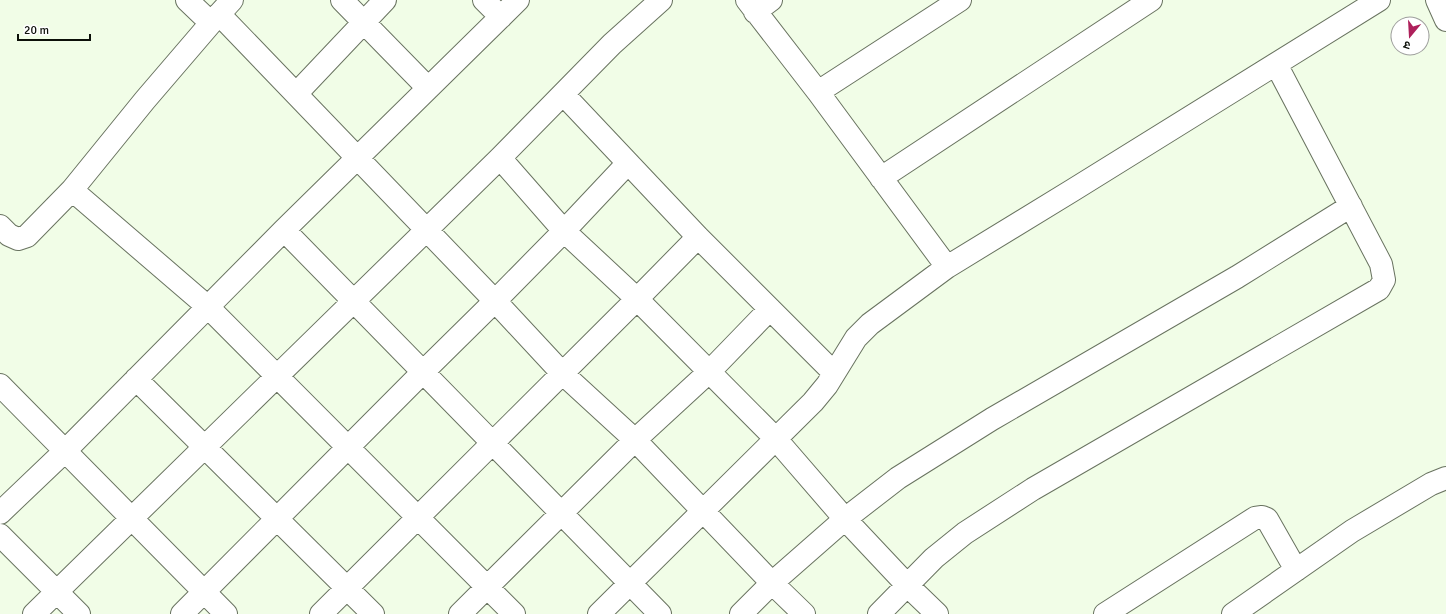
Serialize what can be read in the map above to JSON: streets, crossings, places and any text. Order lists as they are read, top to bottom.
{
  "scale_bar": "20 m",
  "north": "bottom"
}
